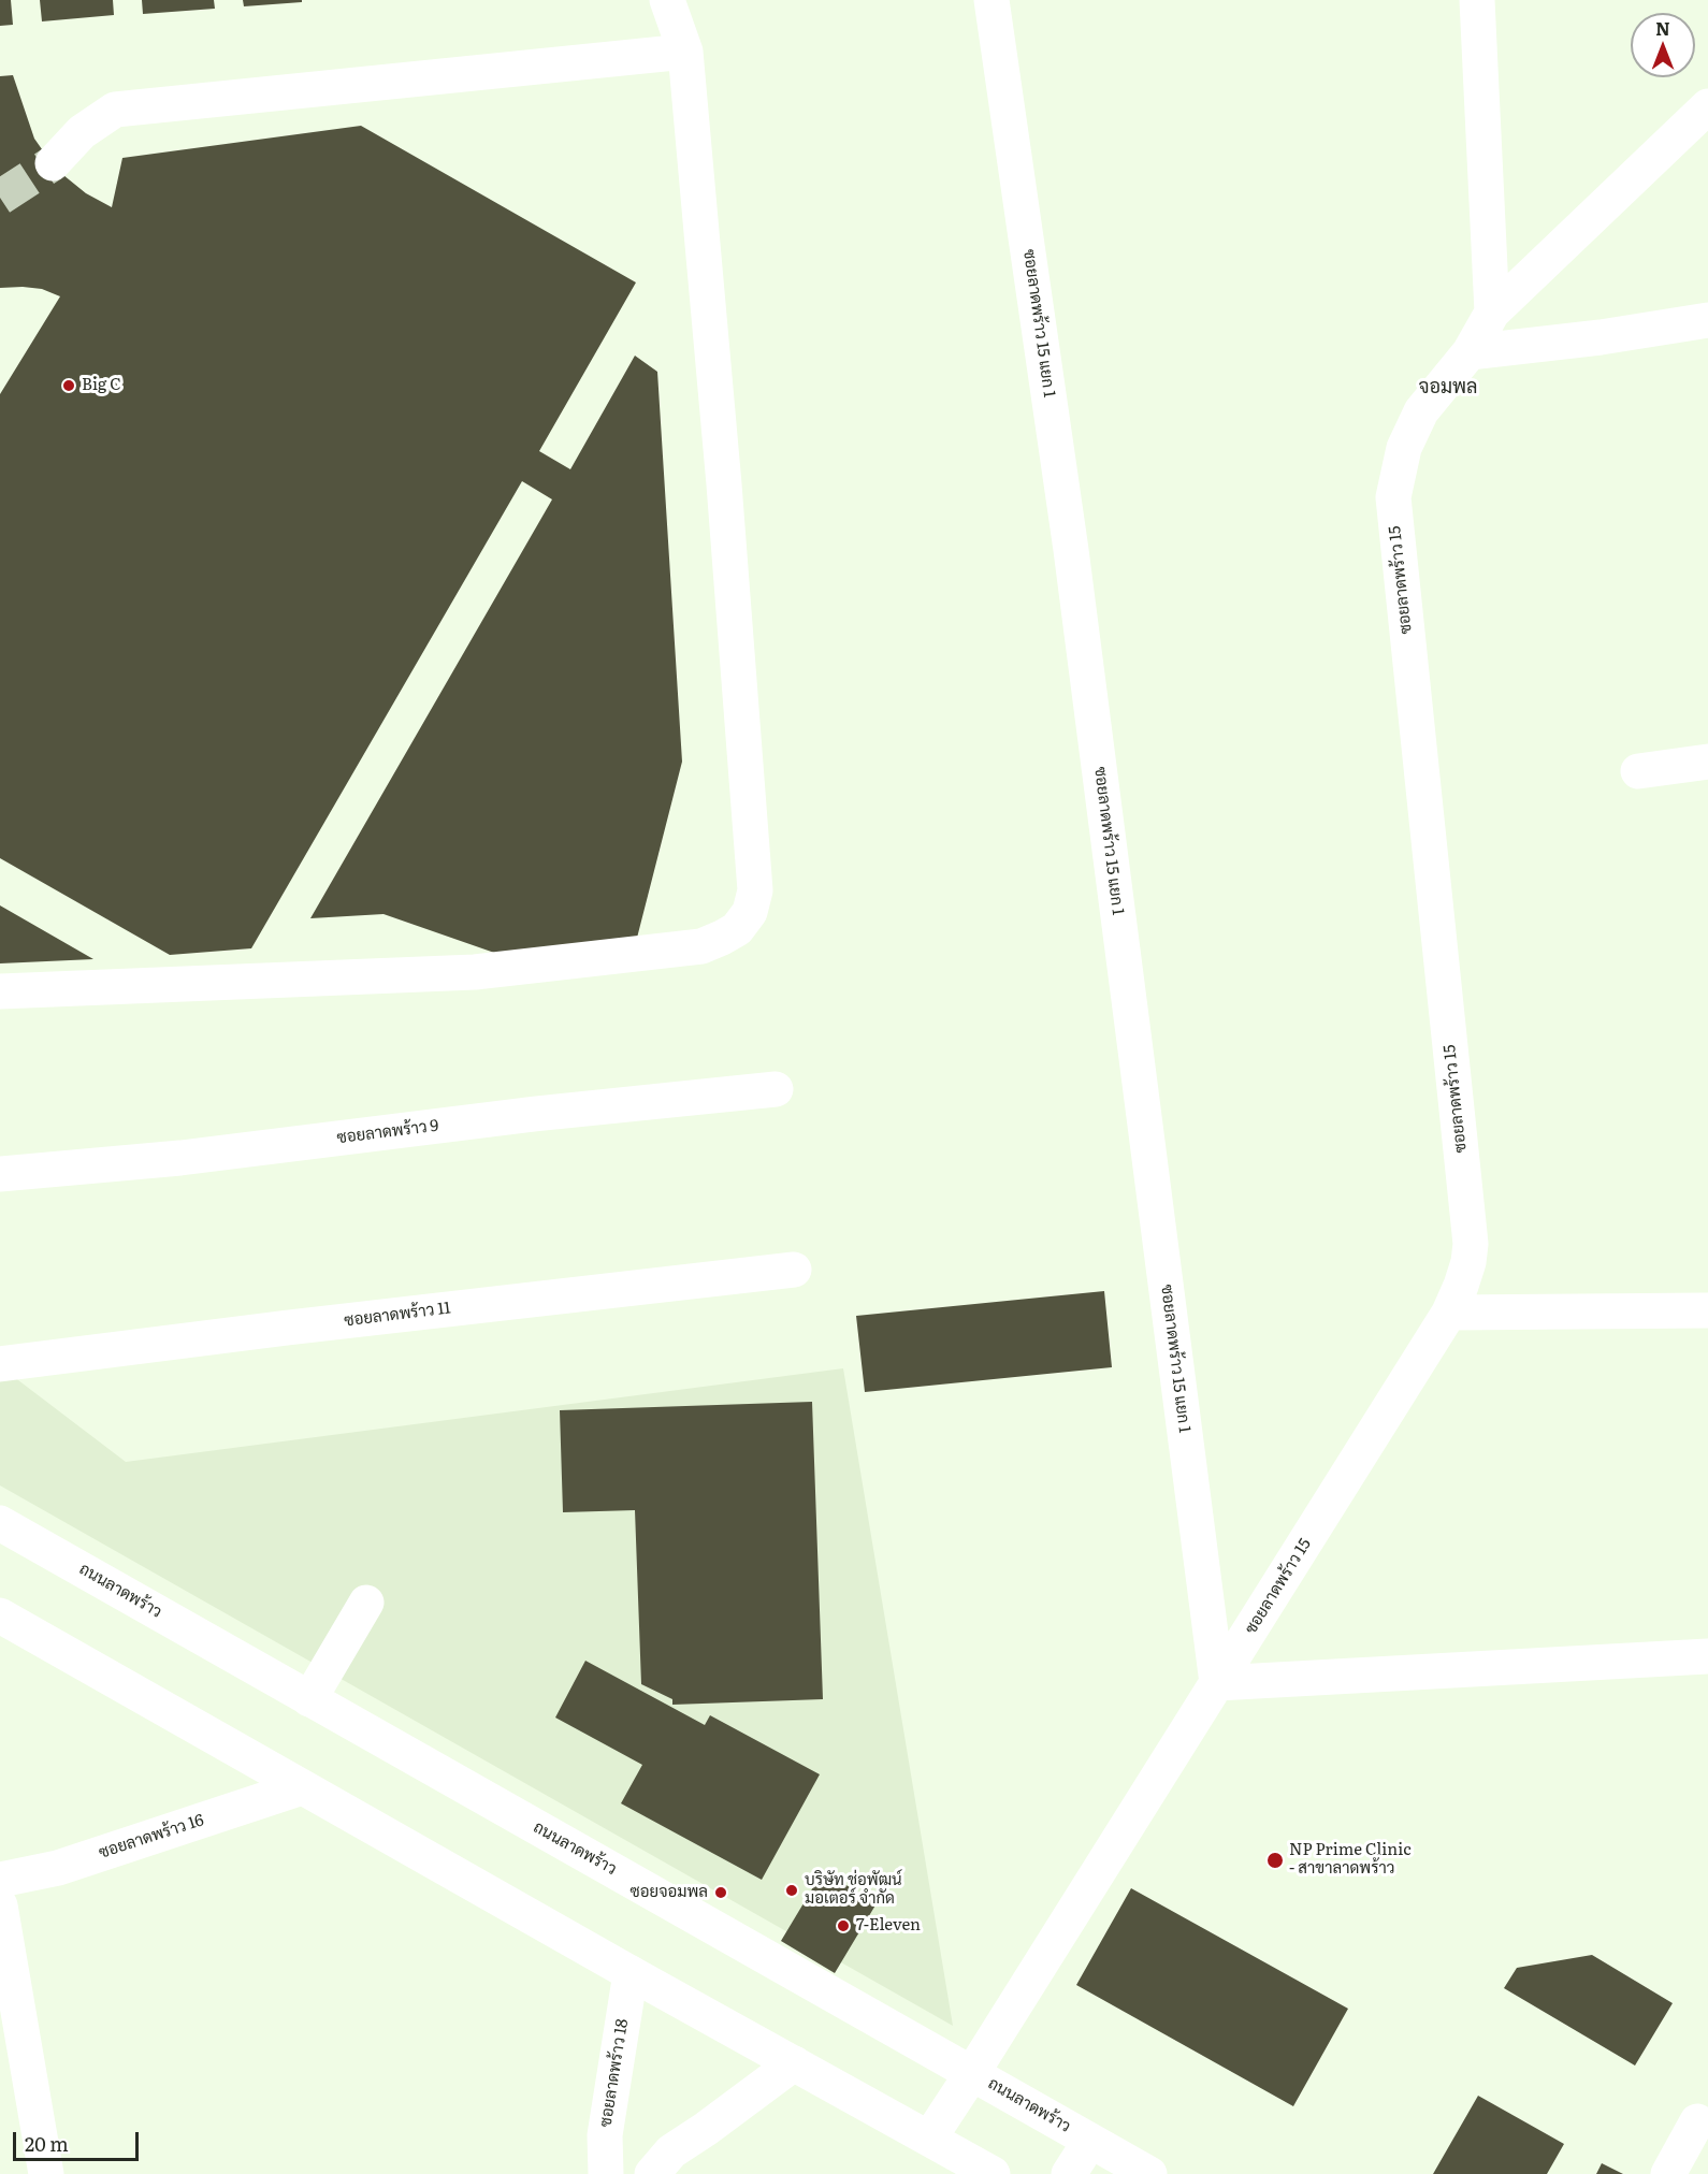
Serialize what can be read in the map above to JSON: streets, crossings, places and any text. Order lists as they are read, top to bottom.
{
  "streets": {
    "street": [
      "ซอยลาดพร้าว 15 แยก 1",
      "ซอยลาดพร้าว 15",
      "ซอยลาดพร้าว 9",
      "ซอยลาดพร้าว 11",
      "ถนนลาดพร้าว",
      "ซอยลาดพร้าว 16",
      "ซอยลาดพร้าว 18"
    ]
  },
  "crossings": [
    ["ซอยลาดพร้าว 15 แยก 1", "ซอยลาดพร้าว 15"],
    ["ซอยลาดพร้าว 15", "ถนนลาดพร้าว"]
  ],
  "districts": ["จอมพล"],
  "places": [
    "Big C",
    "NP Prime Clinic - สาขาลาดพร้าว",
    "บริษัท ช่อพัฒน์ มอเตอร์ จำกัด",
    "ซอยจอมพล",
    "7-Eleven"
  ],
  "scale_bar": "20 m",
  "north": "top"
}
